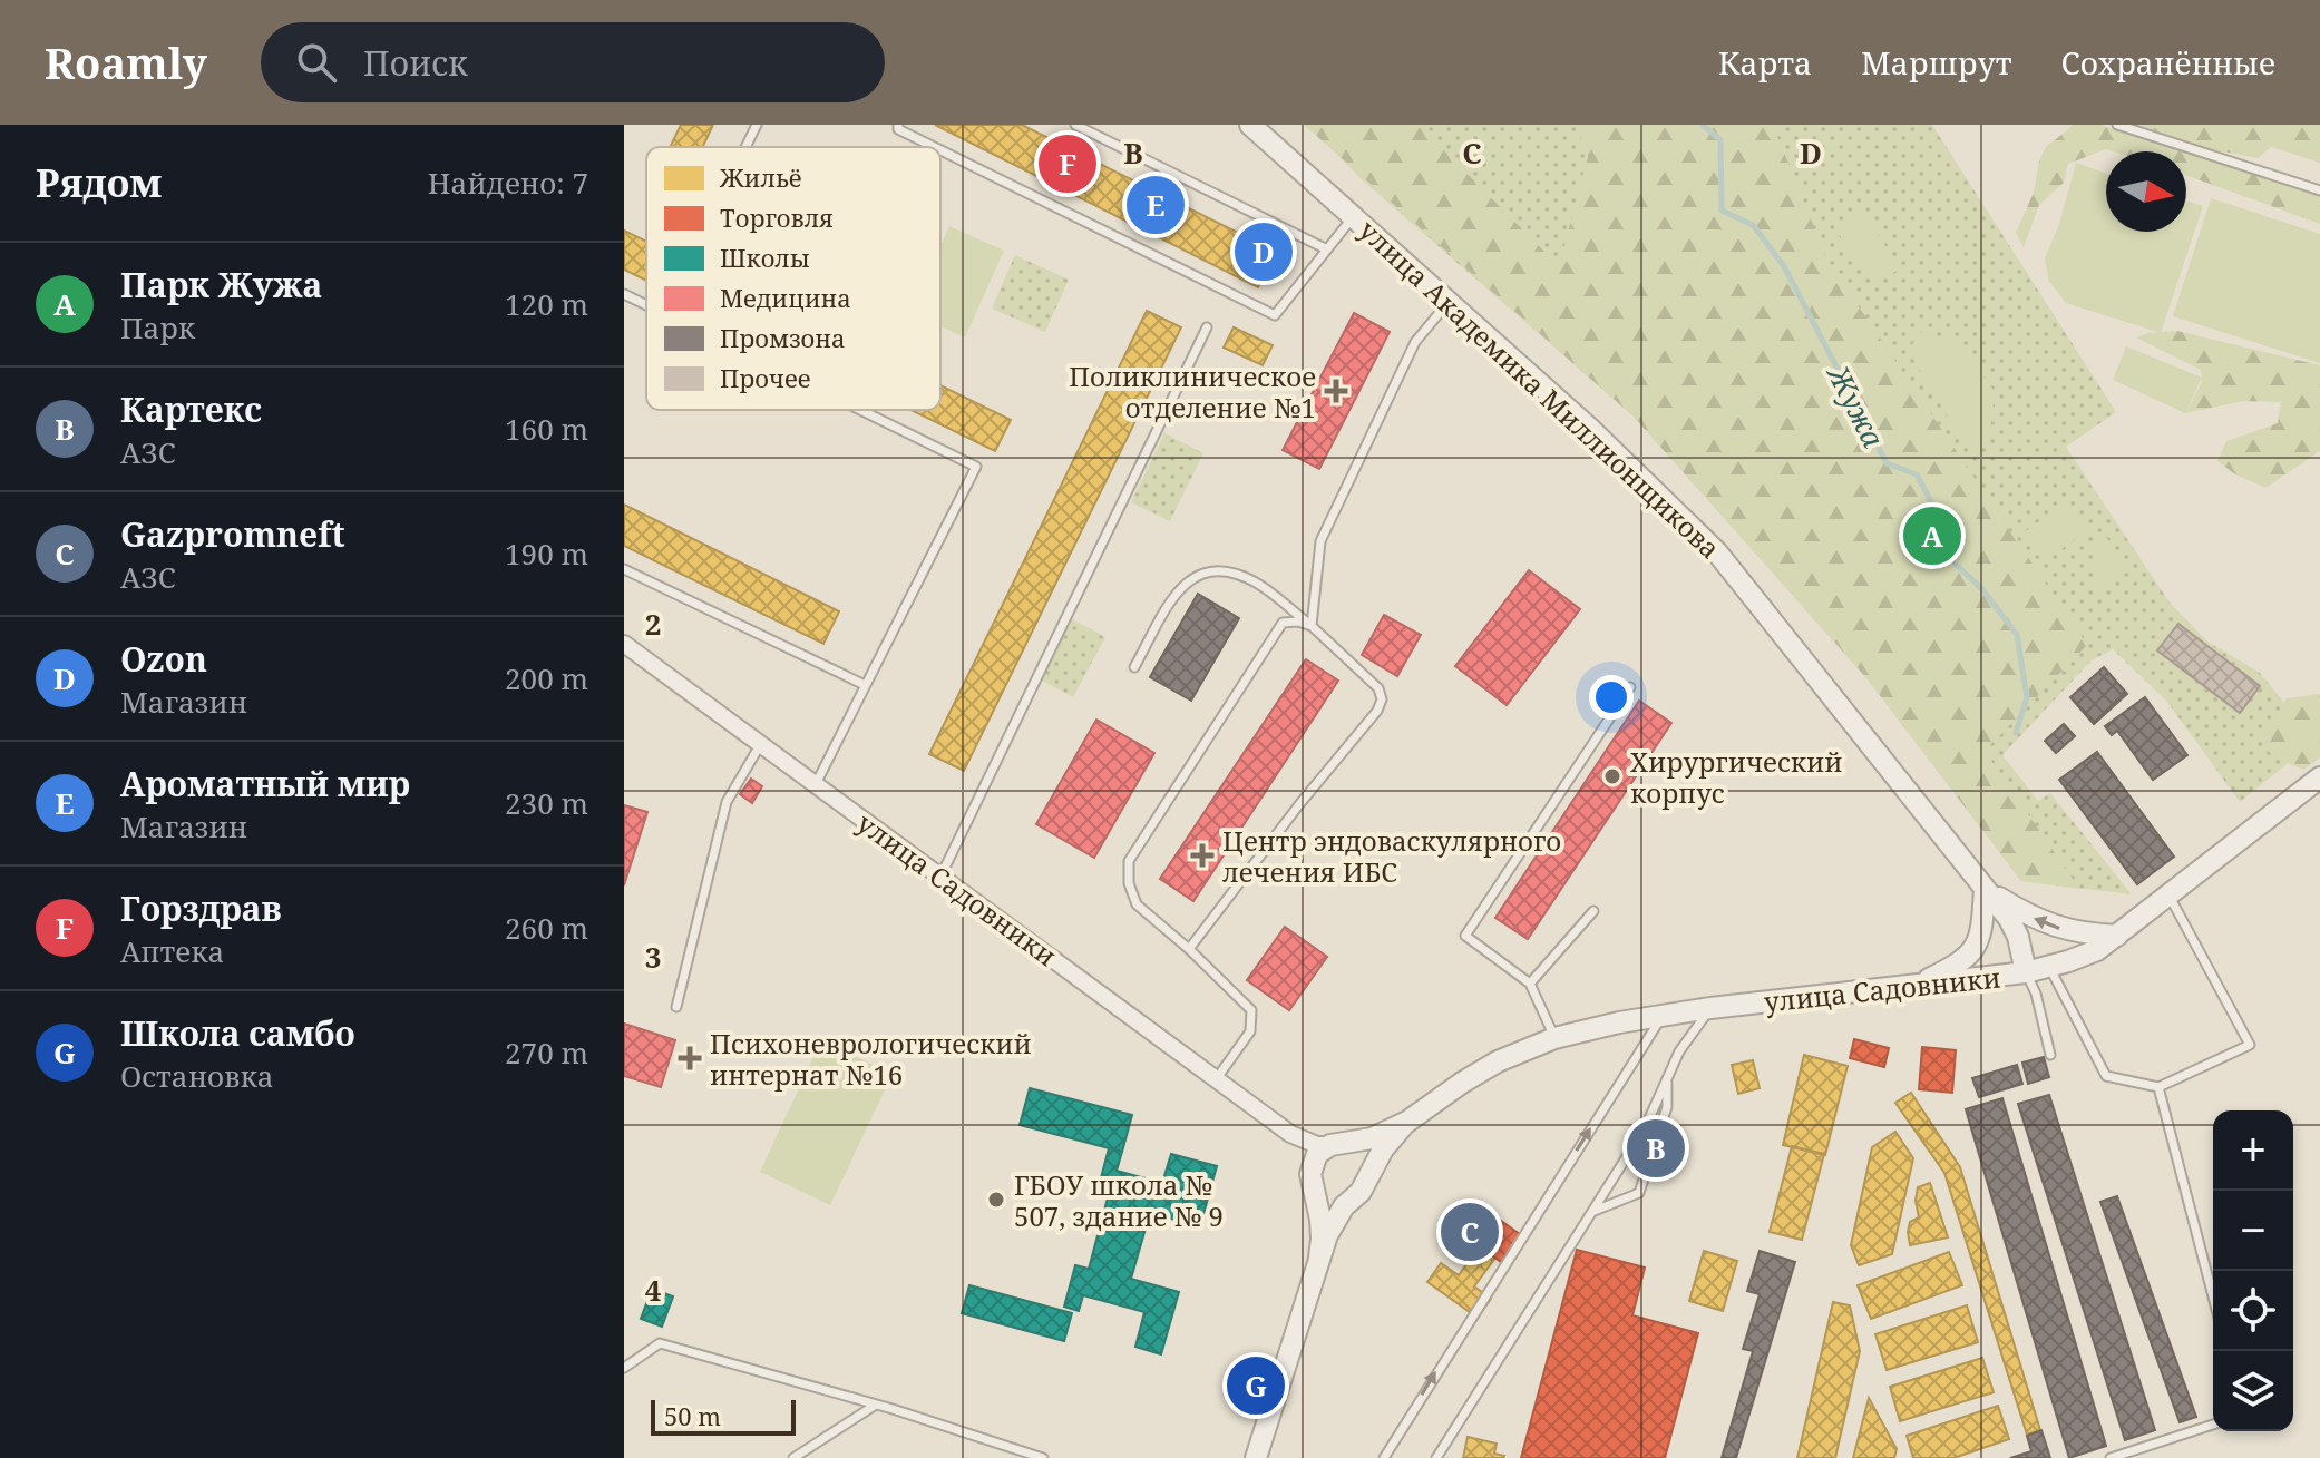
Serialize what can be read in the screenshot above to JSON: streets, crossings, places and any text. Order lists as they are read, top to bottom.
{
  "streets": {
    "street": ["улица Академика Миллионщикова", "улица Садовники"]
  },
  "crossings": [
    ["улица Академика Миллионщикова", "улица Садовники"]
  ],
  "water": ["Жужа"],
  "places": {
    "health": ["Поликлиническое отделение №1", "Центр эндоваскулярного лечения ИБС", "Психоневрологический интернат №16"],
    "other": ["Хирургический корпус", "ГБОУ школа № 507, здание № 9"]
  },
  "legend": [
    "Жильё",
    "Торговля",
    "Школы",
    "Медицина",
    "Промзона",
    "Прочее"
  ],
  "scale_bar": "50 m",
  "north": "right",
  "page": {
    "header": "Roamly",
    "search": "Поиск",
    "nav": ["Карта", "Маршрут", "Сохранённые"],
    "heading": ["Рядом", "Найдено: 7"],
    "pins": [
      "F",
      "E",
      "D",
      "A",
      "B",
      "C",
      "G"
    ],
    "list": [
      {
        "mark": "A",
        "name": "Парк Жужа",
        "note": "Парк",
        "value": "120 m"
      },
      {
        "mark": "B",
        "name": "Картекс",
        "note": "АЗС",
        "value": "160 m"
      },
      {
        "mark": "C",
        "name": "Gazpromneft",
        "note": "АЗС",
        "value": "190 m"
      },
      {
        "mark": "D",
        "name": "Ozon",
        "note": "Магазин",
        "value": "200 m"
      },
      {
        "mark": "E",
        "name": "Ароматный мир",
        "note": "Магазин",
        "value": "230 m"
      },
      {
        "mark": "F",
        "name": "Горздрав",
        "note": "Аптека",
        "value": "260 m"
      },
      {
        "mark": "G",
        "name": "Школа самбо",
        "note": "Остановка",
        "value": "270 m"
      }
    ],
    "map_buttons": ["+", "−"],
    "scale": "50 m"
  },
  "grid": {
    "columns": ["B", "C", "D"],
    "rows": ["2", "3", "4"]
  }
}
